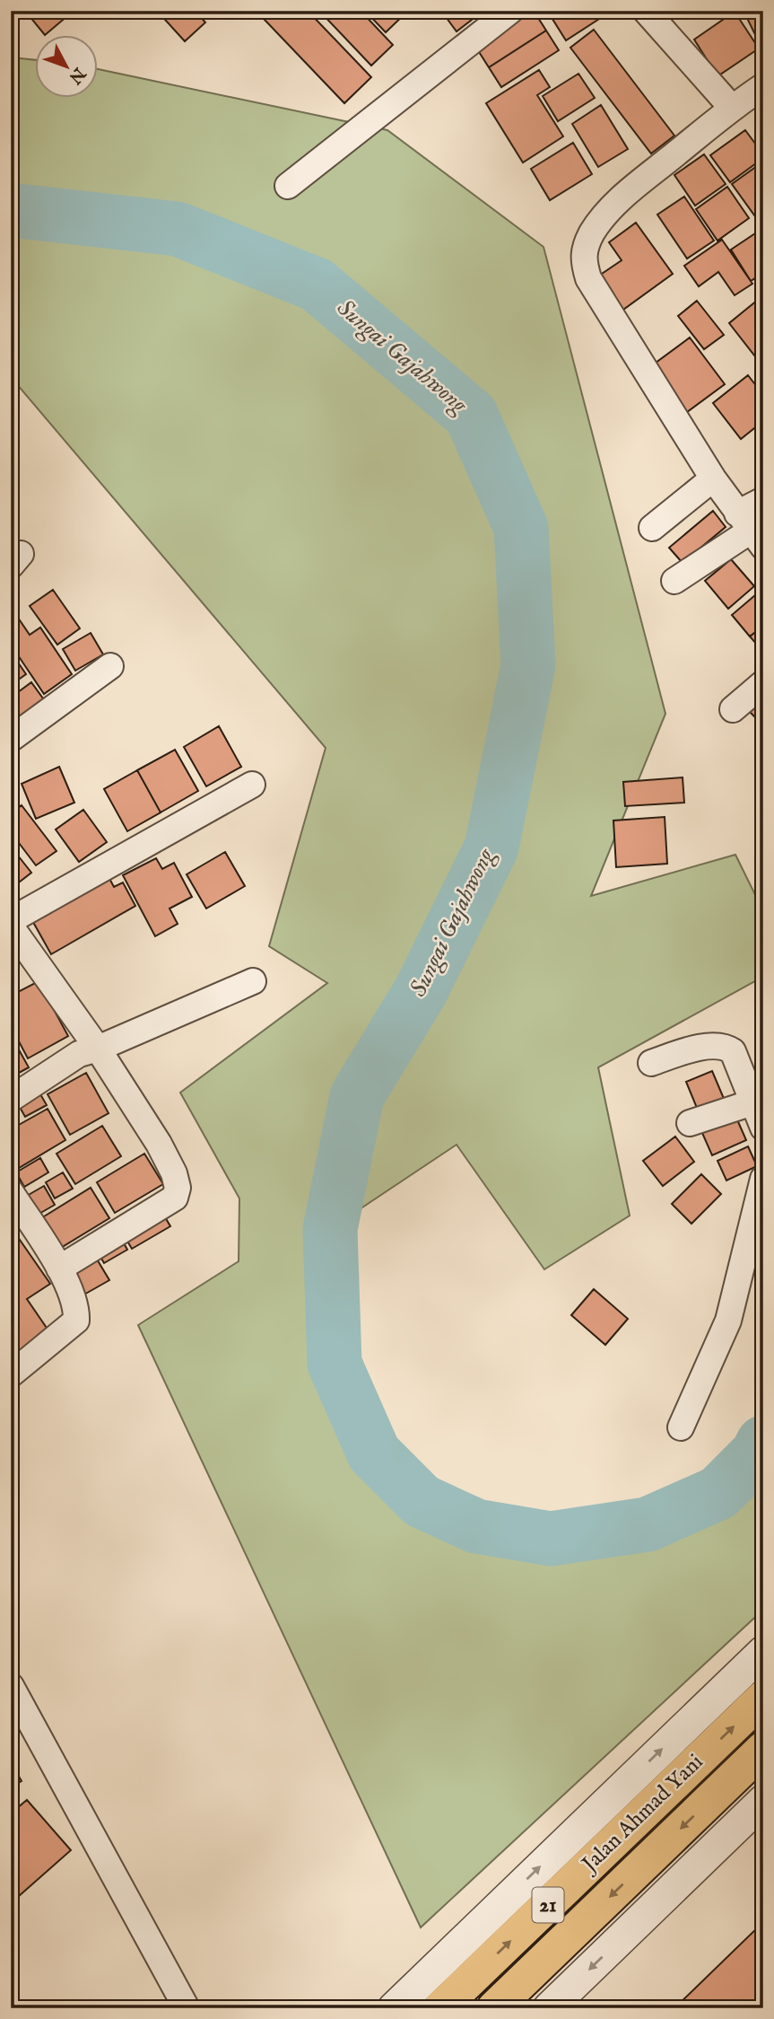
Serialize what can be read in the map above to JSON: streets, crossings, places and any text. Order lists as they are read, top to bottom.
{
  "streets": {
    "highway": ["Jalan Ahmad Yani", "21"]
  },
  "water": ["Sungai Gajahwong"],
  "north": "bottom right"
}
